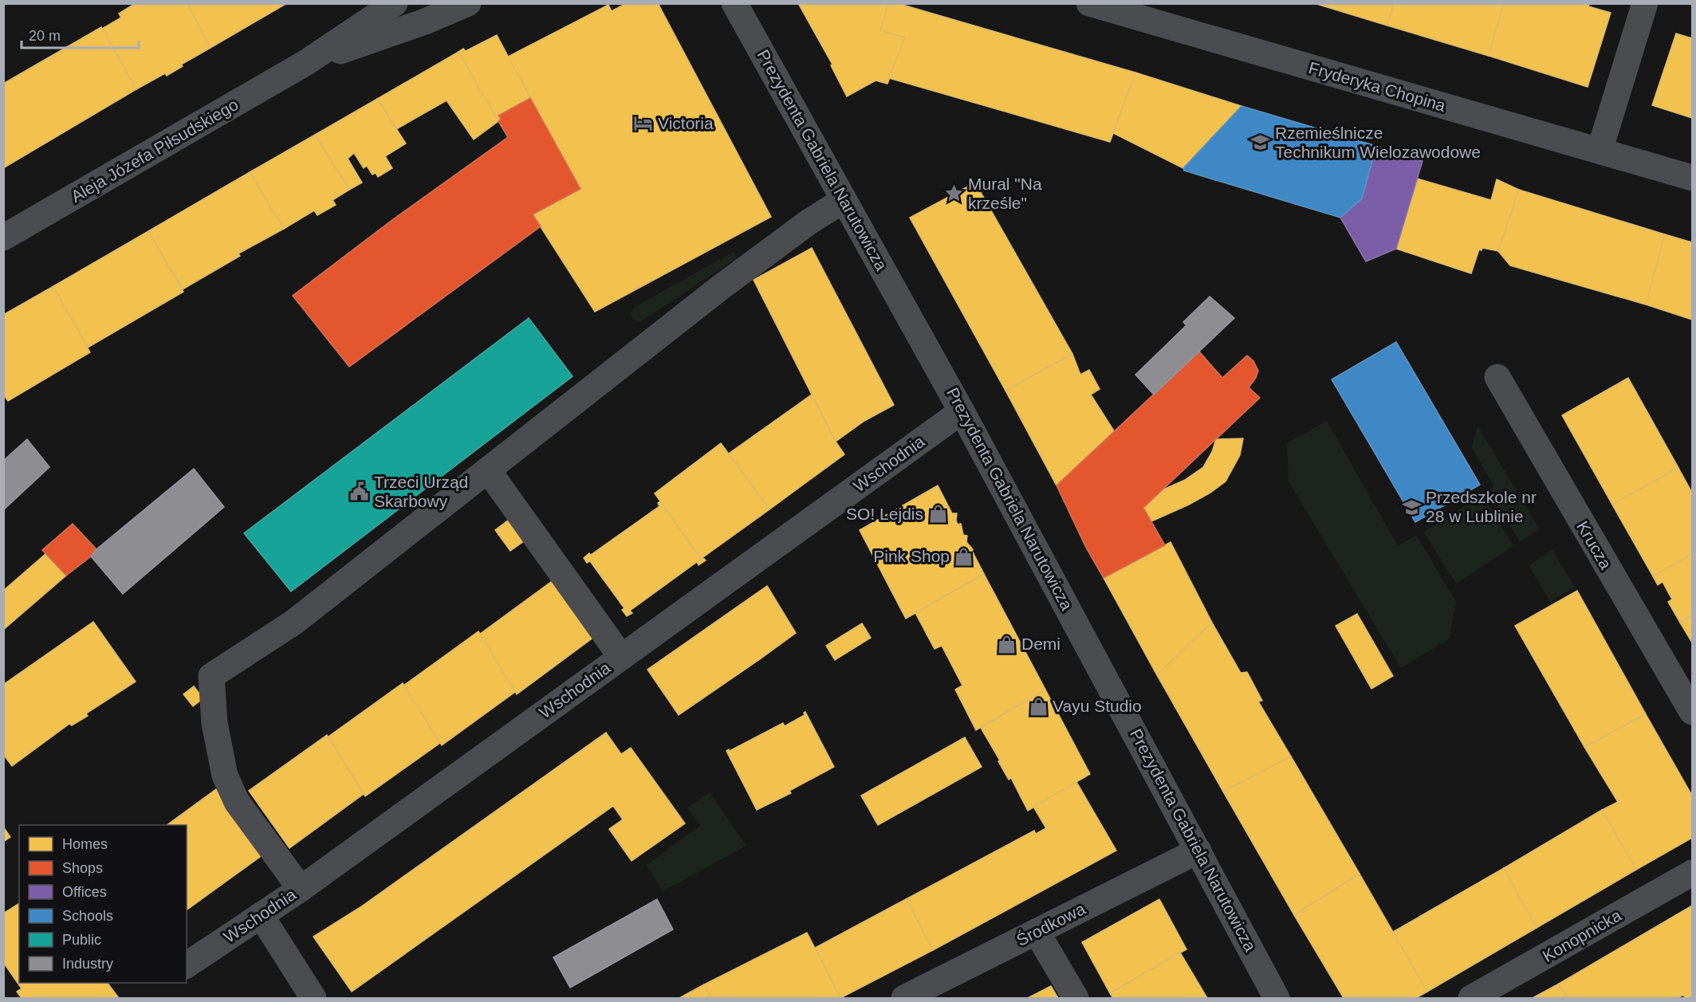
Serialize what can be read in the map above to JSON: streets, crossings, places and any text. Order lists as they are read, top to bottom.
{
  "streets": {
    "street": [
      "Fryderyka Chopina",
      "Aleja Józefa Piłsudskiego",
      "Prezydenta Gabriela Narutowicza",
      "Wschodnia",
      "Krucza",
      "Środkowa",
      "Konopnicka"
    ]
  },
  "crossings": [
    ["Prezydenta Gabriela Narutowicza", "Wschodnia"],
    ["Prezydenta Gabriela Narutowicza", "Środkowa"]
  ],
  "places": {
    "hotel": ["Victoria"],
    "school or university": ["Rzemieślnicze Technikum Wielozawodowe", "Przedszkole nr 28 w Lublinie"],
    "place": ["Mural \"Na krześle\""],
    "public building": ["Trzeci Urząd Skarbowy"],
    "shop": [
      "SO! Lejdis",
      "Pink Shop",
      "Demi",
      "Vayu Studio"
    ]
  },
  "legend": [
    "Homes",
    "Shops",
    "Offices",
    "Schools",
    "Public",
    "Industry"
  ],
  "scale_bar": "20 m"
}
